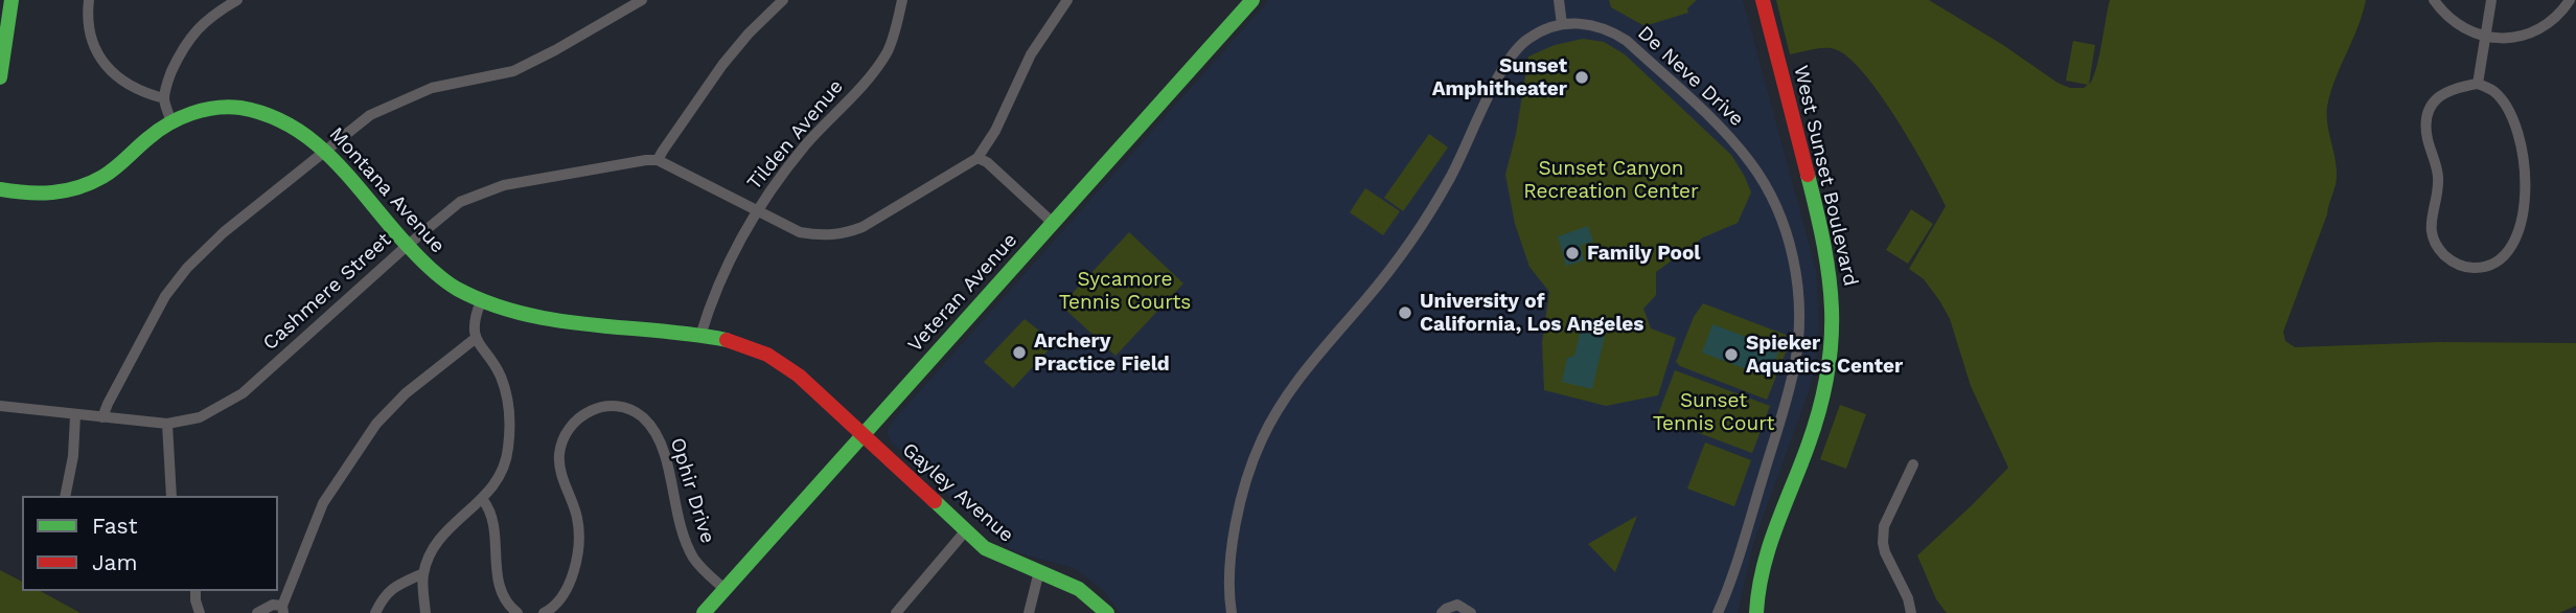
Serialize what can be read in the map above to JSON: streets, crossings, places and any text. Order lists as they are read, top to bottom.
{
  "streets": {
    "street": [
      "De Neve Drive",
      "Tilden Avenue",
      "West Sunset Boulevard",
      "Montana Avenue",
      "Cashmere Street",
      "Veteran Avenue",
      "Ophir Drive",
      "Gayley Avenue"
    ]
  },
  "crossings": [
    ["Tilden Avenue", "Montana Avenue"],
    ["Montana Avenue", "Cashmere Street"],
    ["Montana Avenue", "Veteran Avenue"],
    ["Montana Avenue", "Gayley Avenue"],
    ["Veteran Avenue", "Ophir Drive"],
    ["Veteran Avenue", "Gayley Avenue"]
  ],
  "parks": ["Sunset Canyon Recreation Center", "Sycamore Tennis Courts", "Sunset Tennis Court"],
  "places": [
    "Sunset Amphitheater",
    "Family Pool",
    "University of California, Los Angeles",
    "Archery Practice Field",
    "Spieker Aquatics Center"
  ],
  "legend": ["Fast", "Jam"]
}
